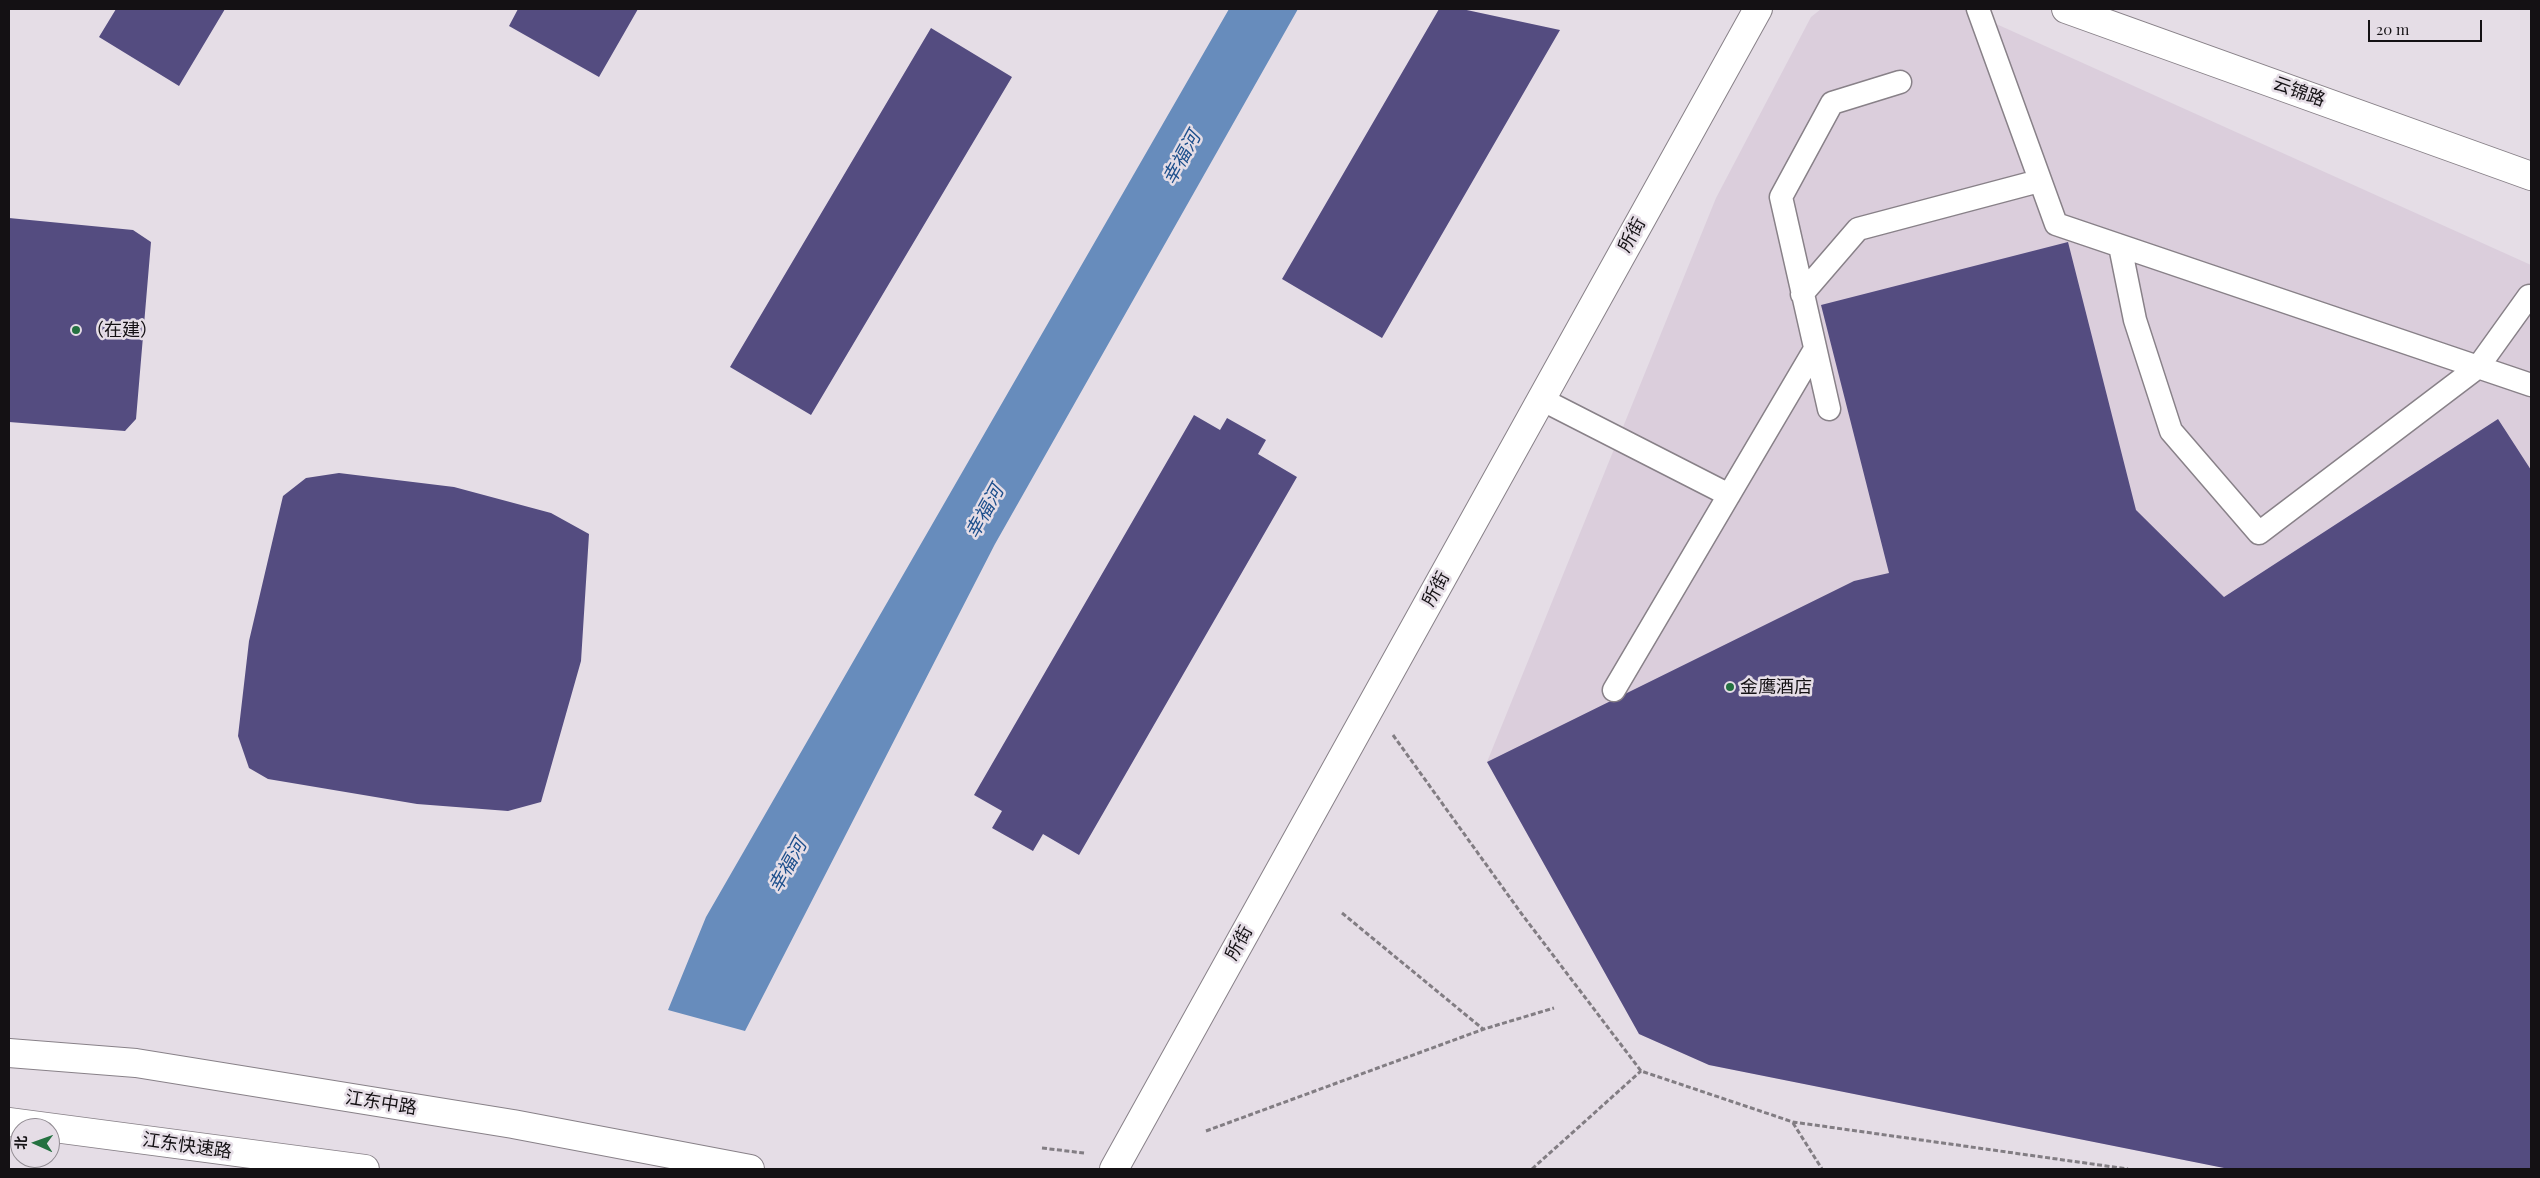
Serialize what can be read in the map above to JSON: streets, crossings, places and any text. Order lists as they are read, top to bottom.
{
  "streets": {
    "main road": [
      "云锦路",
      "所街",
      "江东中路",
      "江东快速路"
    ]
  },
  "water": ["幸福河"],
  "places": ["（在建）", "金鹰酒店"],
  "scale_bar": "20 m",
  "north": "left"
}
